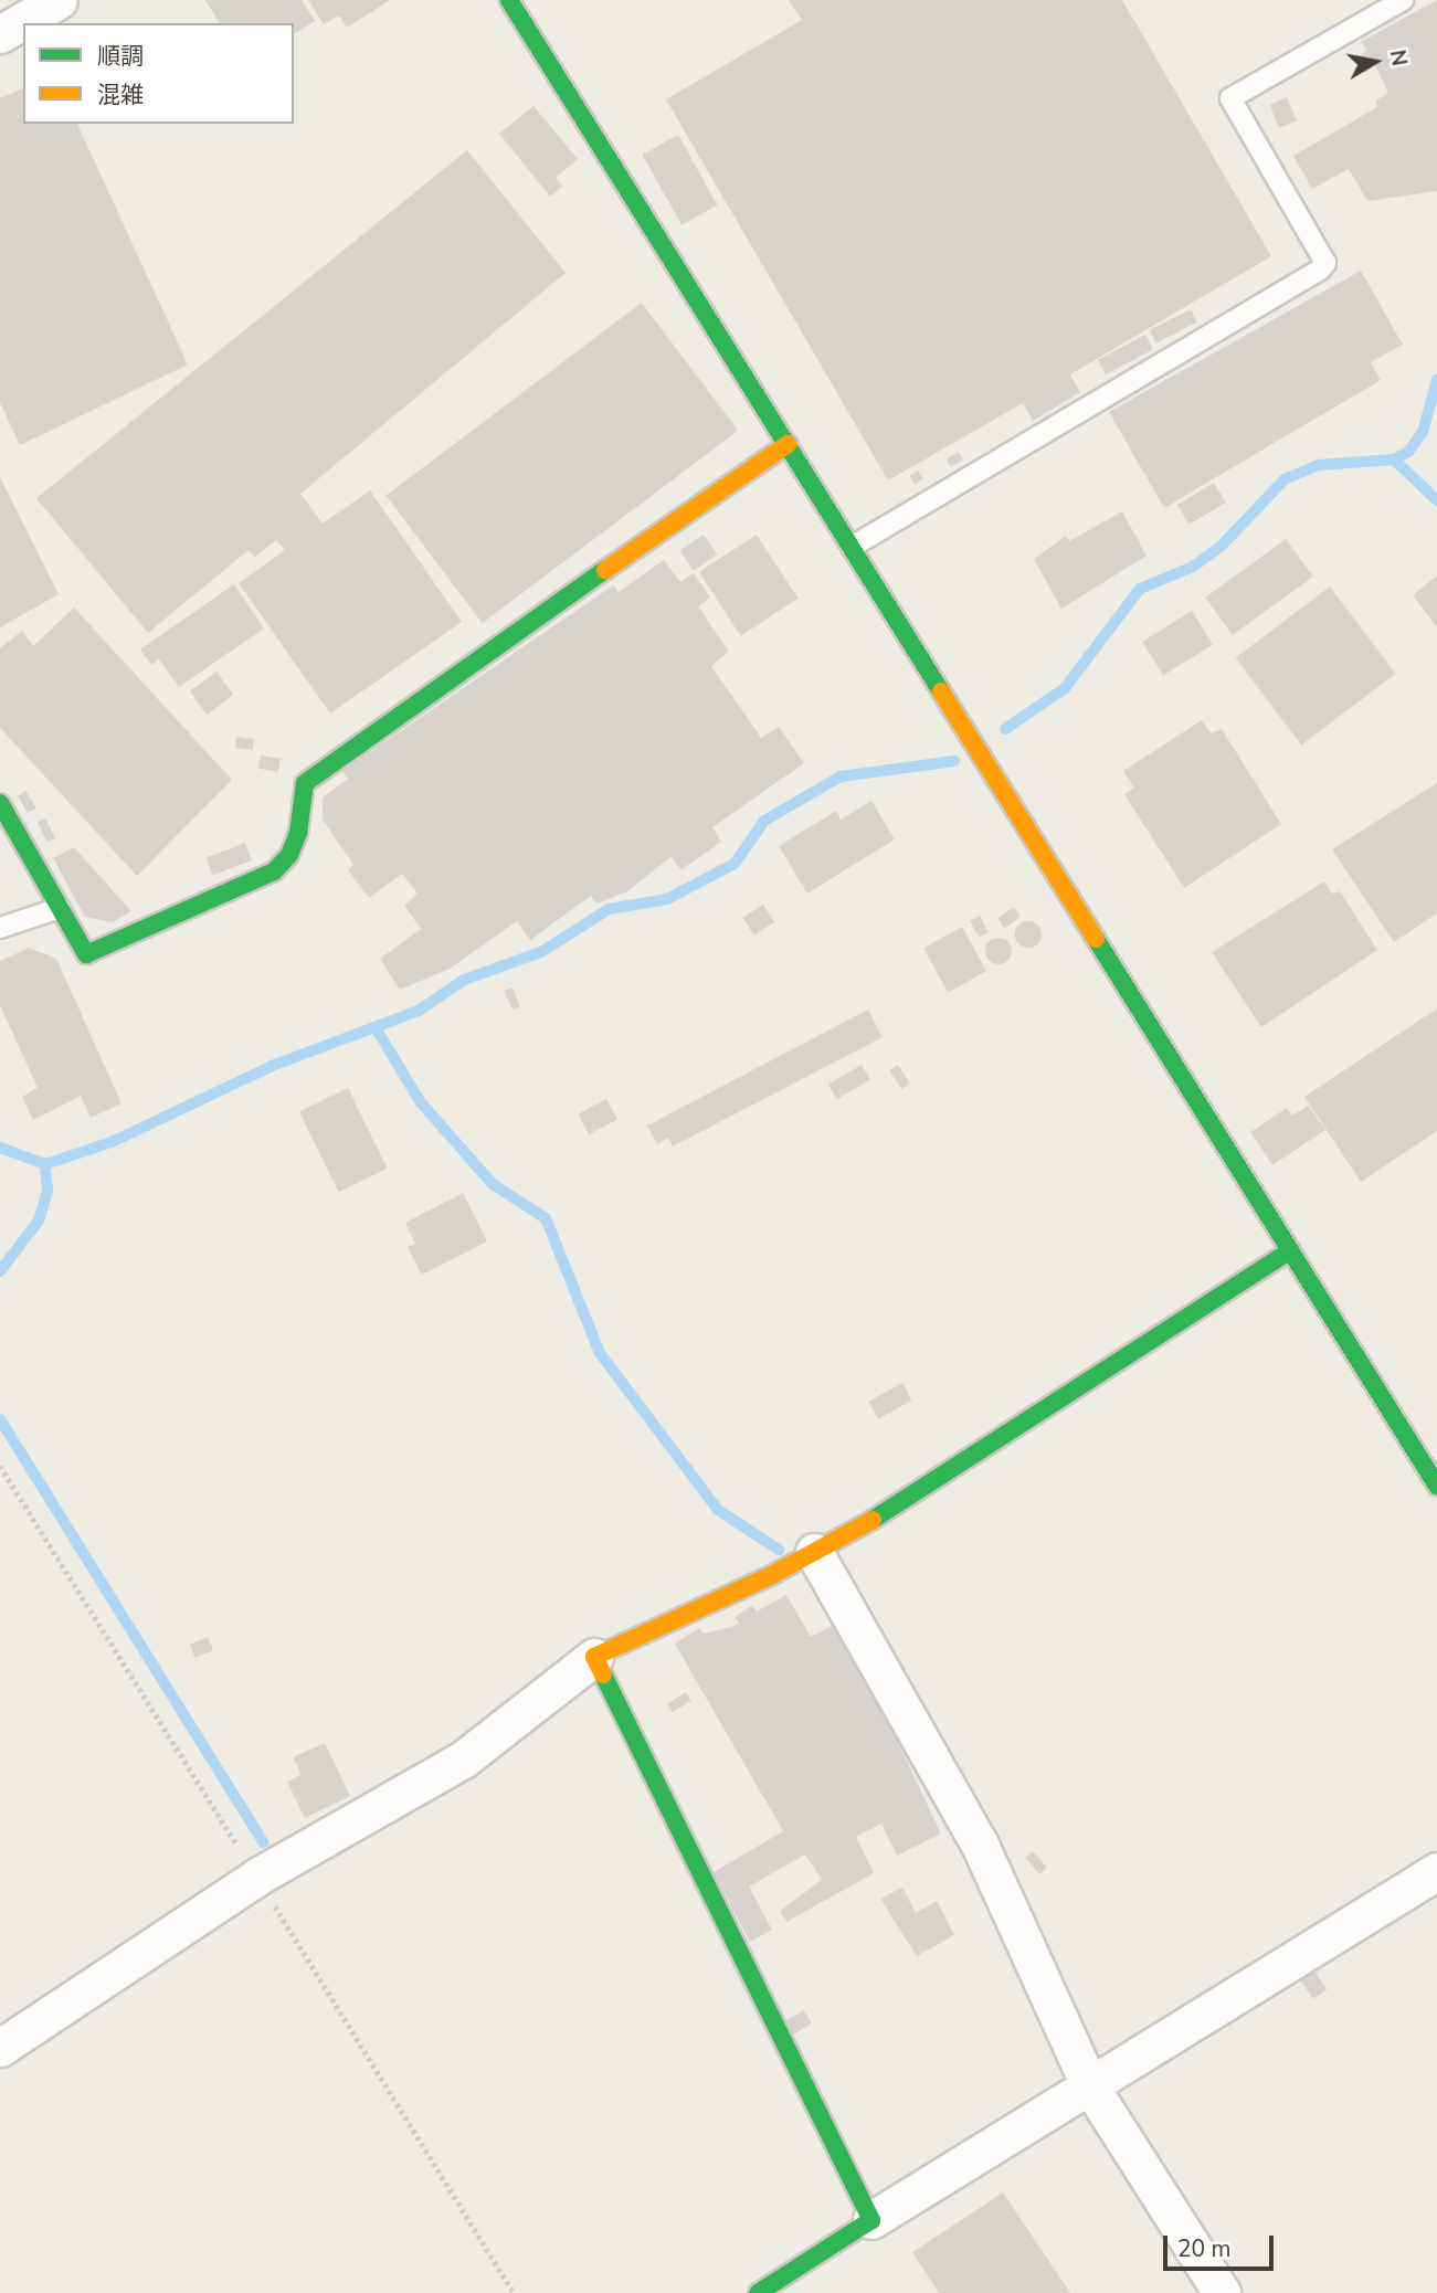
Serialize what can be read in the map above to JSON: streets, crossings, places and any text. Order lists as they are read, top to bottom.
{
  "legend": ["順調", "混雑"],
  "scale_bar": "20 m",
  "north": "right"
}
